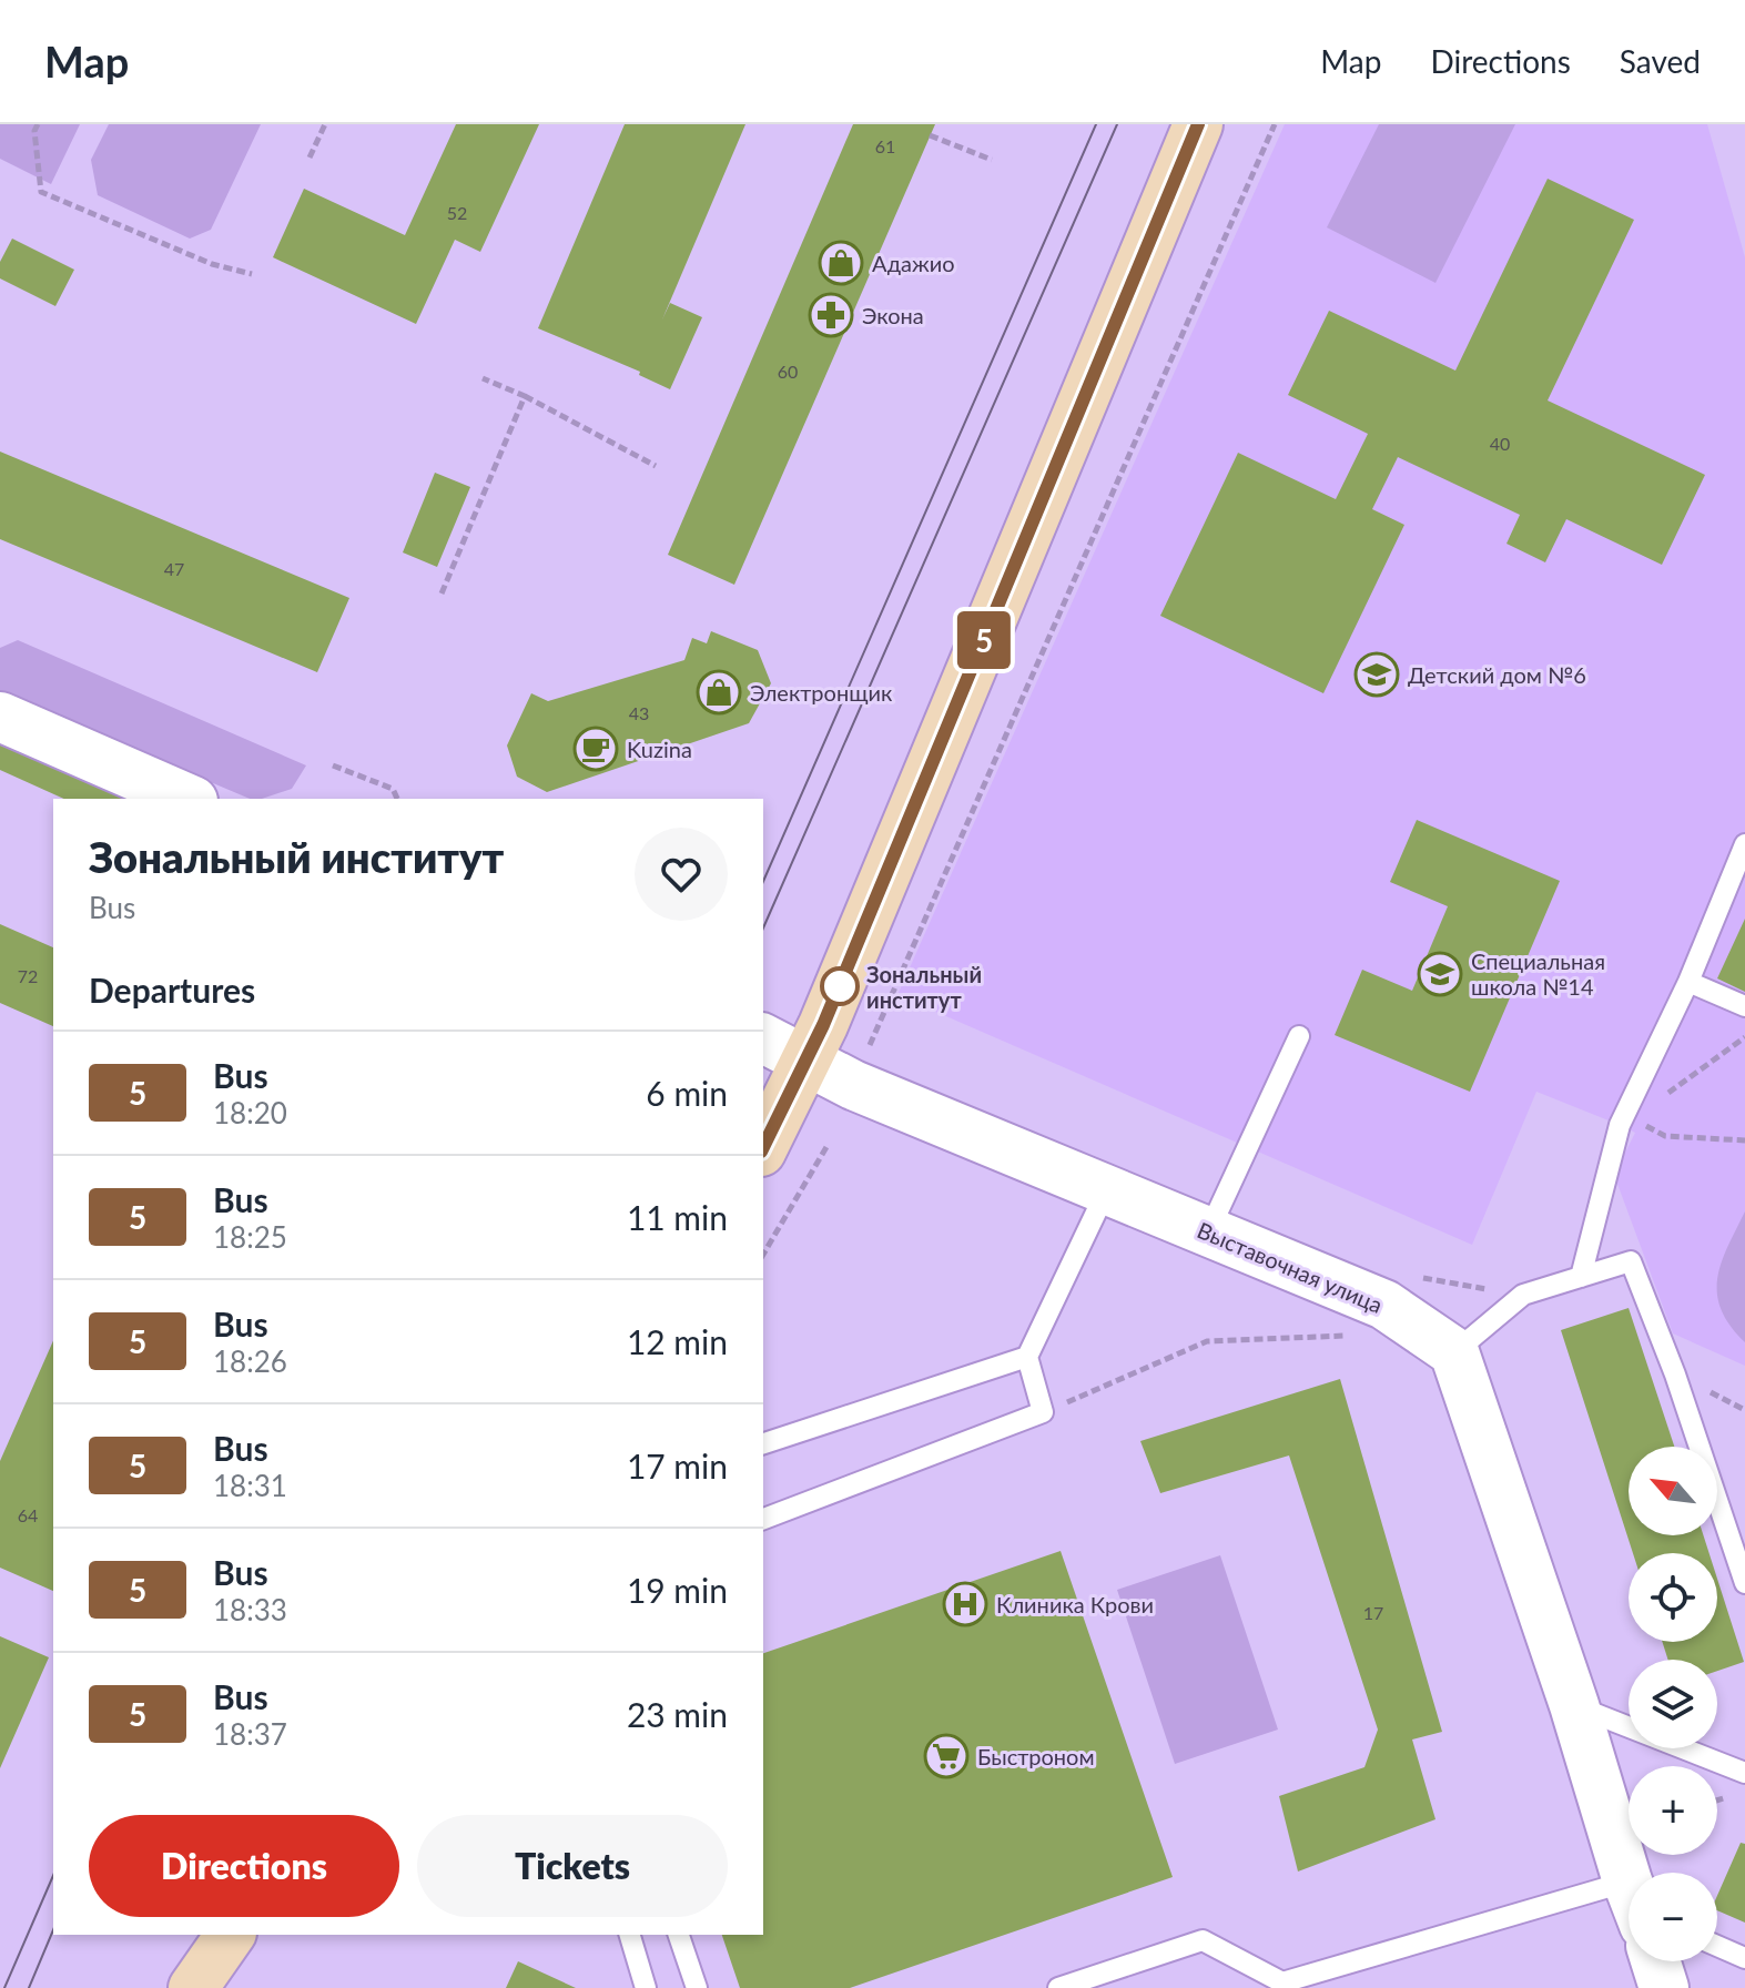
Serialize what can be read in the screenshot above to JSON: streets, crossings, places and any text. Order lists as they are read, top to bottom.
{
  "streets": {
    "street": ["Выставочная улица"]
  },
  "places": {
    "shop": ["Адажио", "Электронщик"],
    "pharmacy": ["Экона"],
    "school or university": ["Детский дом №6", "Специальная школа №14"],
    "cafe": ["Kuzina"],
    "other": ["Зональный институт"],
    "hospital": ["Клиника Крови"],
    "supermarket": ["Быстроном"]
  },
  "lines": ["bus line 5"],
  "house_numbers": [
    "61",
    "52",
    "60",
    "40",
    "47",
    "43",
    "72",
    "64",
    "17"
  ],
  "north": "top left",
  "page": {
    "header": "Map",
    "nav": ["Map", "Directions", "Saved"],
    "on_map": "5",
    "heading": [
      ["Зональный институт", "Bus"],
      "Departures"
    ],
    "list": [
      {
        "mark": "5",
        "name": "Bus",
        "note": "18:20",
        "value": "6 min"
      },
      {
        "mark": "5",
        "name": "Bus",
        "note": "18:25",
        "value": "11 min"
      },
      {
        "mark": "5",
        "name": "Bus",
        "note": "18:26",
        "value": "12 min"
      },
      {
        "mark": "5",
        "name": "Bus",
        "note": "18:31",
        "value": "17 min"
      },
      {
        "mark": "5",
        "name": "Bus",
        "note": "18:33",
        "value": "19 min"
      },
      {
        "mark": "5",
        "name": "Bus",
        "note": "18:37",
        "value": "23 min"
      }
    ],
    "map_buttons": ["+", "−"],
    "buttons": ["Directions", "Tickets"]
  }
}
